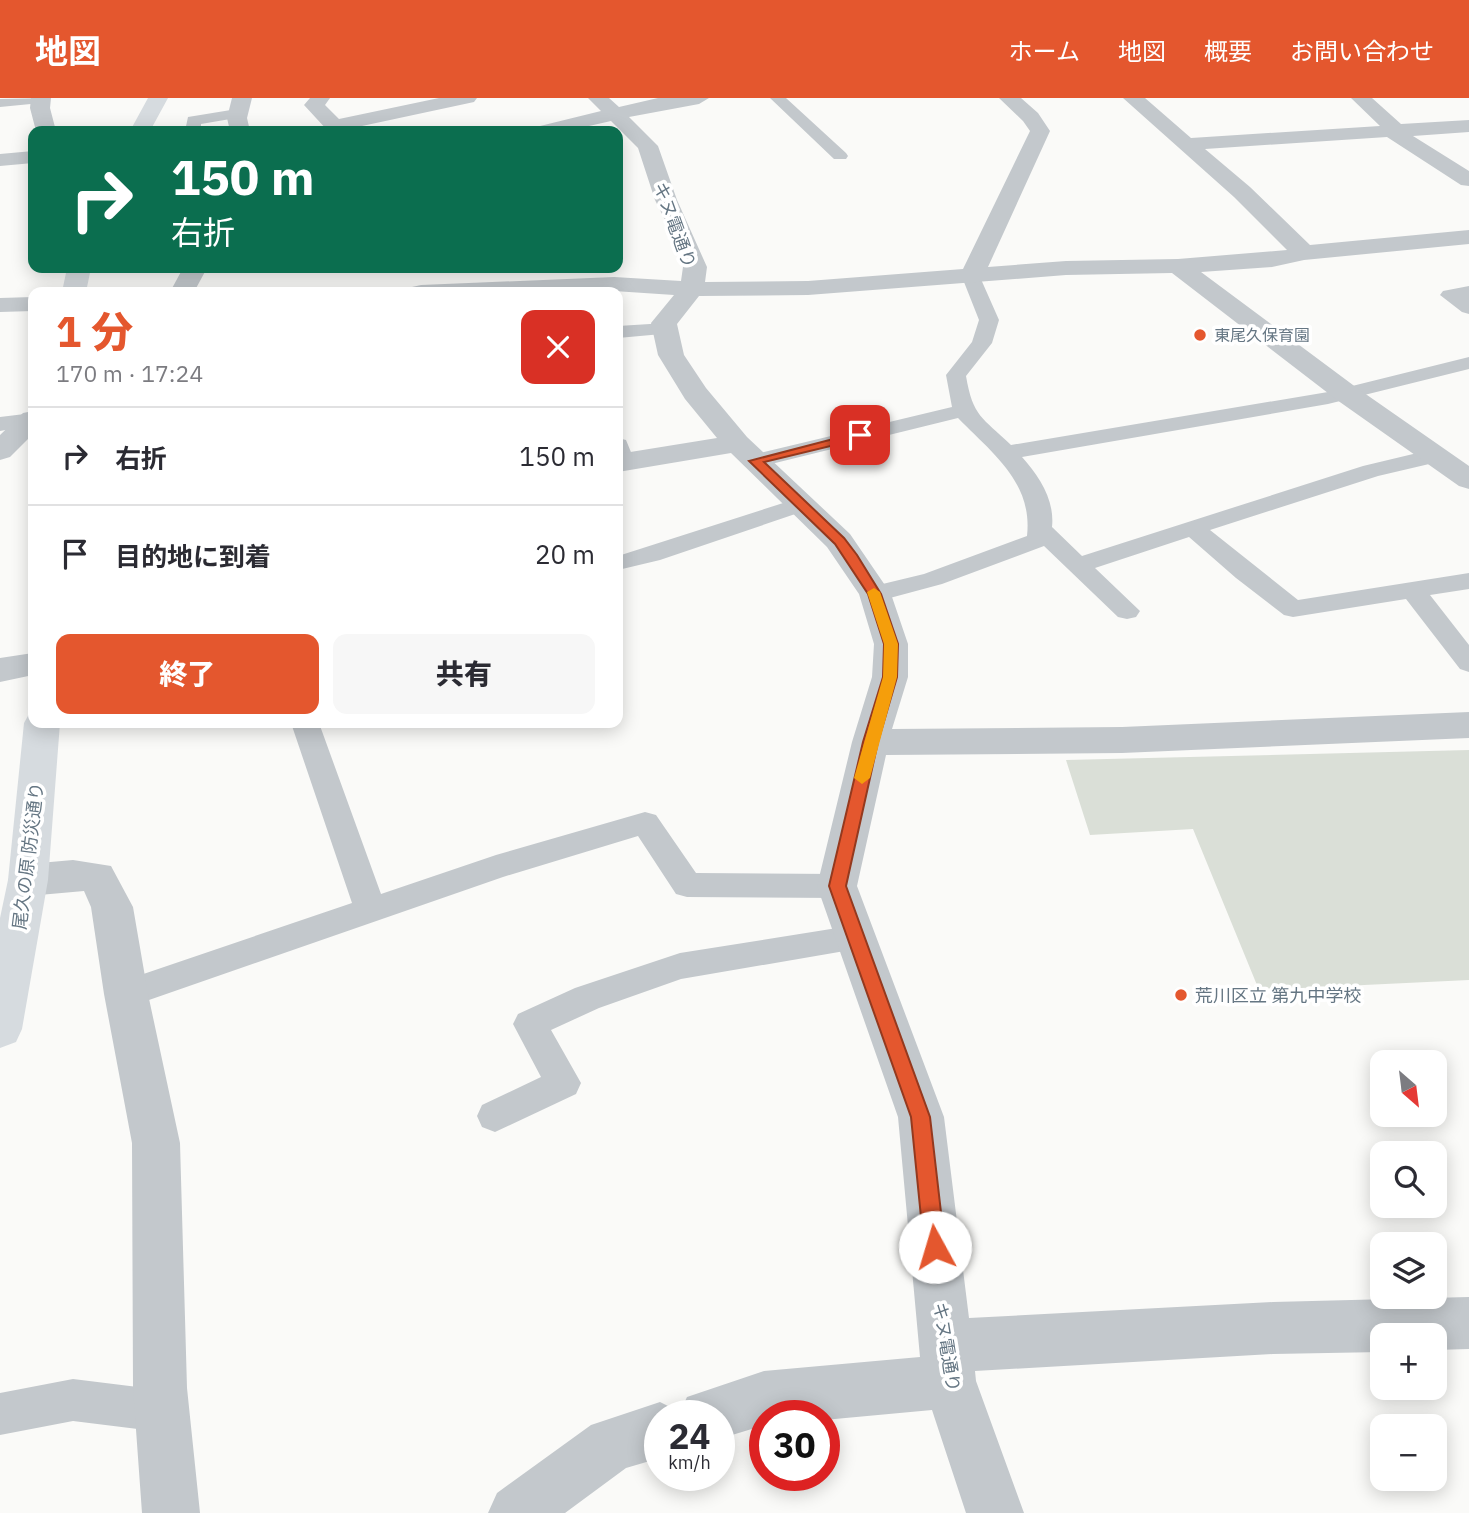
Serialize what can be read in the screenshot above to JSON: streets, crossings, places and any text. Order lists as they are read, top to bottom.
{
  "streets": {
    "street": ["キヌ電通り", "尾久の原 防災通り"]
  },
  "places": ["東尾久保育園", "荒川区立 第九中学校"],
  "north": "bottom right",
  "page": {
    "header": "地図",
    "nav": [
      "ホーム",
      "地図",
      "概要",
      "お問い合わせ"
    ],
    "turn": ["150 m", "右折"],
    "heading": ["1 分", "170 m · 17:24"],
    "list": [
      {
        "name": "右折",
        "value": "150 m"
      },
      {
        "name": "目的地に到着",
        "value": "20 m"
      }
    ],
    "buttons": ["終了", "共有"],
    "map_buttons": ["+", "−"],
    "speed": "24 km/h",
    "limit": "30"
  }
}
